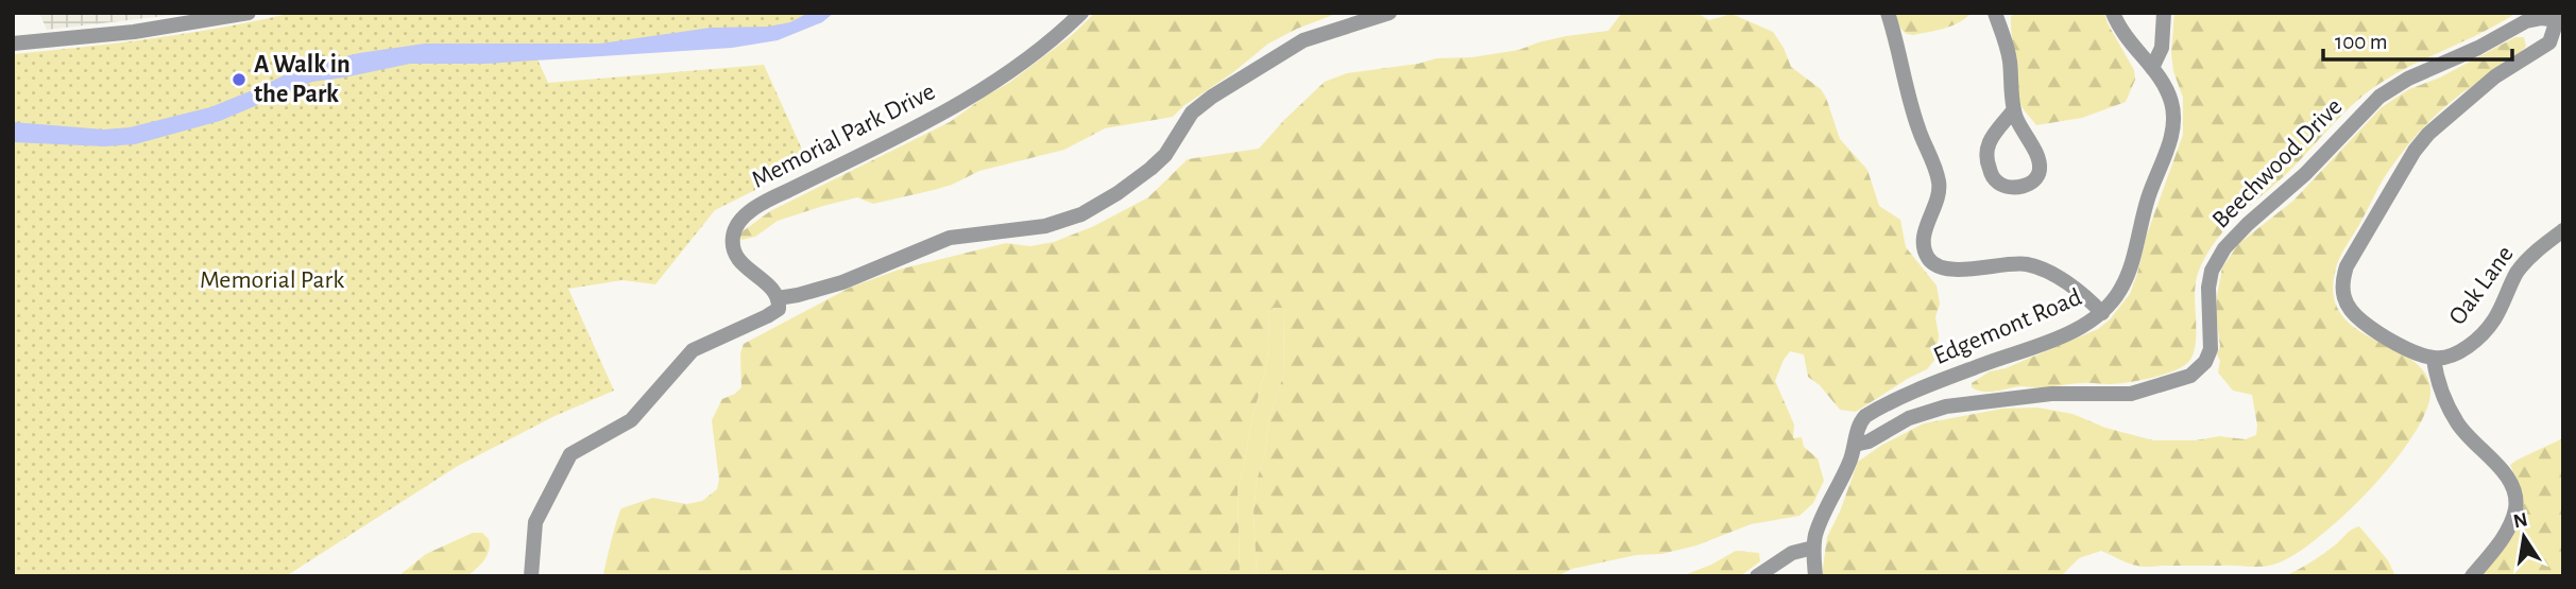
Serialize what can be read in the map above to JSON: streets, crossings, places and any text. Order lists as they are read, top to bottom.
{
  "streets": {
    "street": [
      "Memorial Park Drive",
      "Beechwood Drive",
      "Oak Lane",
      "Edgemont Road"
    ]
  },
  "crossings": [
    ["Beechwood Drive", "Edgemont Road"]
  ],
  "parks": ["Memorial Park"],
  "places": ["A Walk in the Park"],
  "scale_bar": "100 m",
  "north": "top"
}
